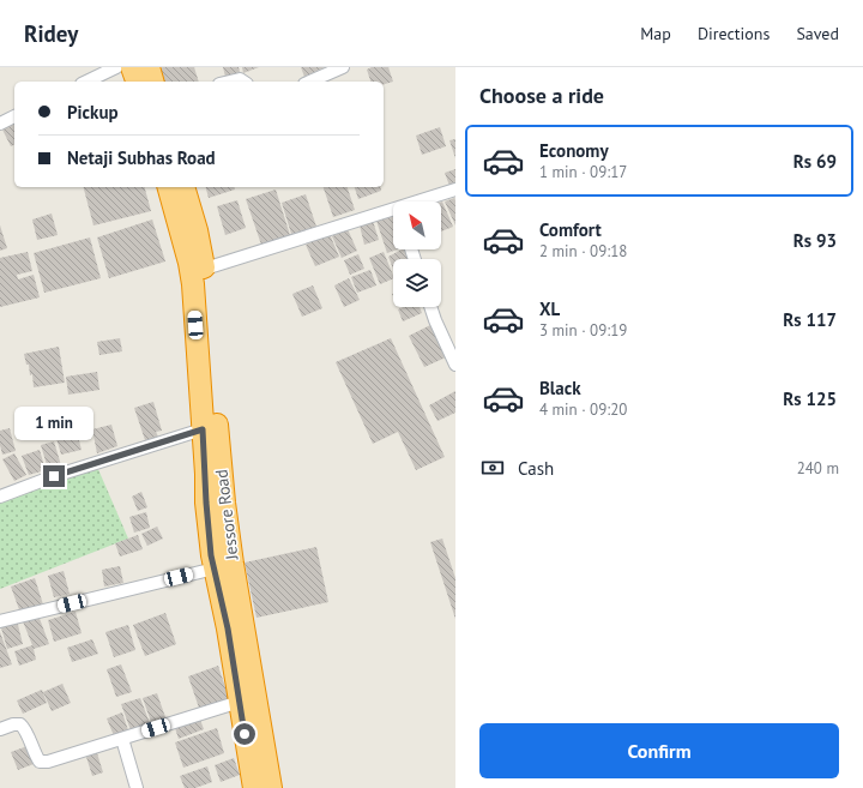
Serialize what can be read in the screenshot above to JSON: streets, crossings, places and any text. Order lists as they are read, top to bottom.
{
  "streets": {
    "highway": ["Jessore Road"]
  },
  "north": "top left",
  "page": {
    "header": "Ridey",
    "nav": ["Map", "Directions", "Saved"],
    "heading": "Choose a ride",
    "banner": ["Pickup", "Netaji Subhas Road"],
    "list": [
      {
        "name": "Economy",
        "note": "1 min · 09:17",
        "value": "Rs 69"
      },
      {
        "name": "Comfort",
        "note": "2 min · 09:18",
        "value": "Rs 93"
      },
      {
        "name": "XL",
        "note": "3 min · 09:19",
        "value": "Rs 117"
      },
      {
        "name": "Black",
        "note": "4 min · 09:20",
        "value": "Rs 125"
      }
    ],
    "bubble": "1 min",
    "pay": ["Cash", "240 m"],
    "buttons": "Confirm"
  }
}
